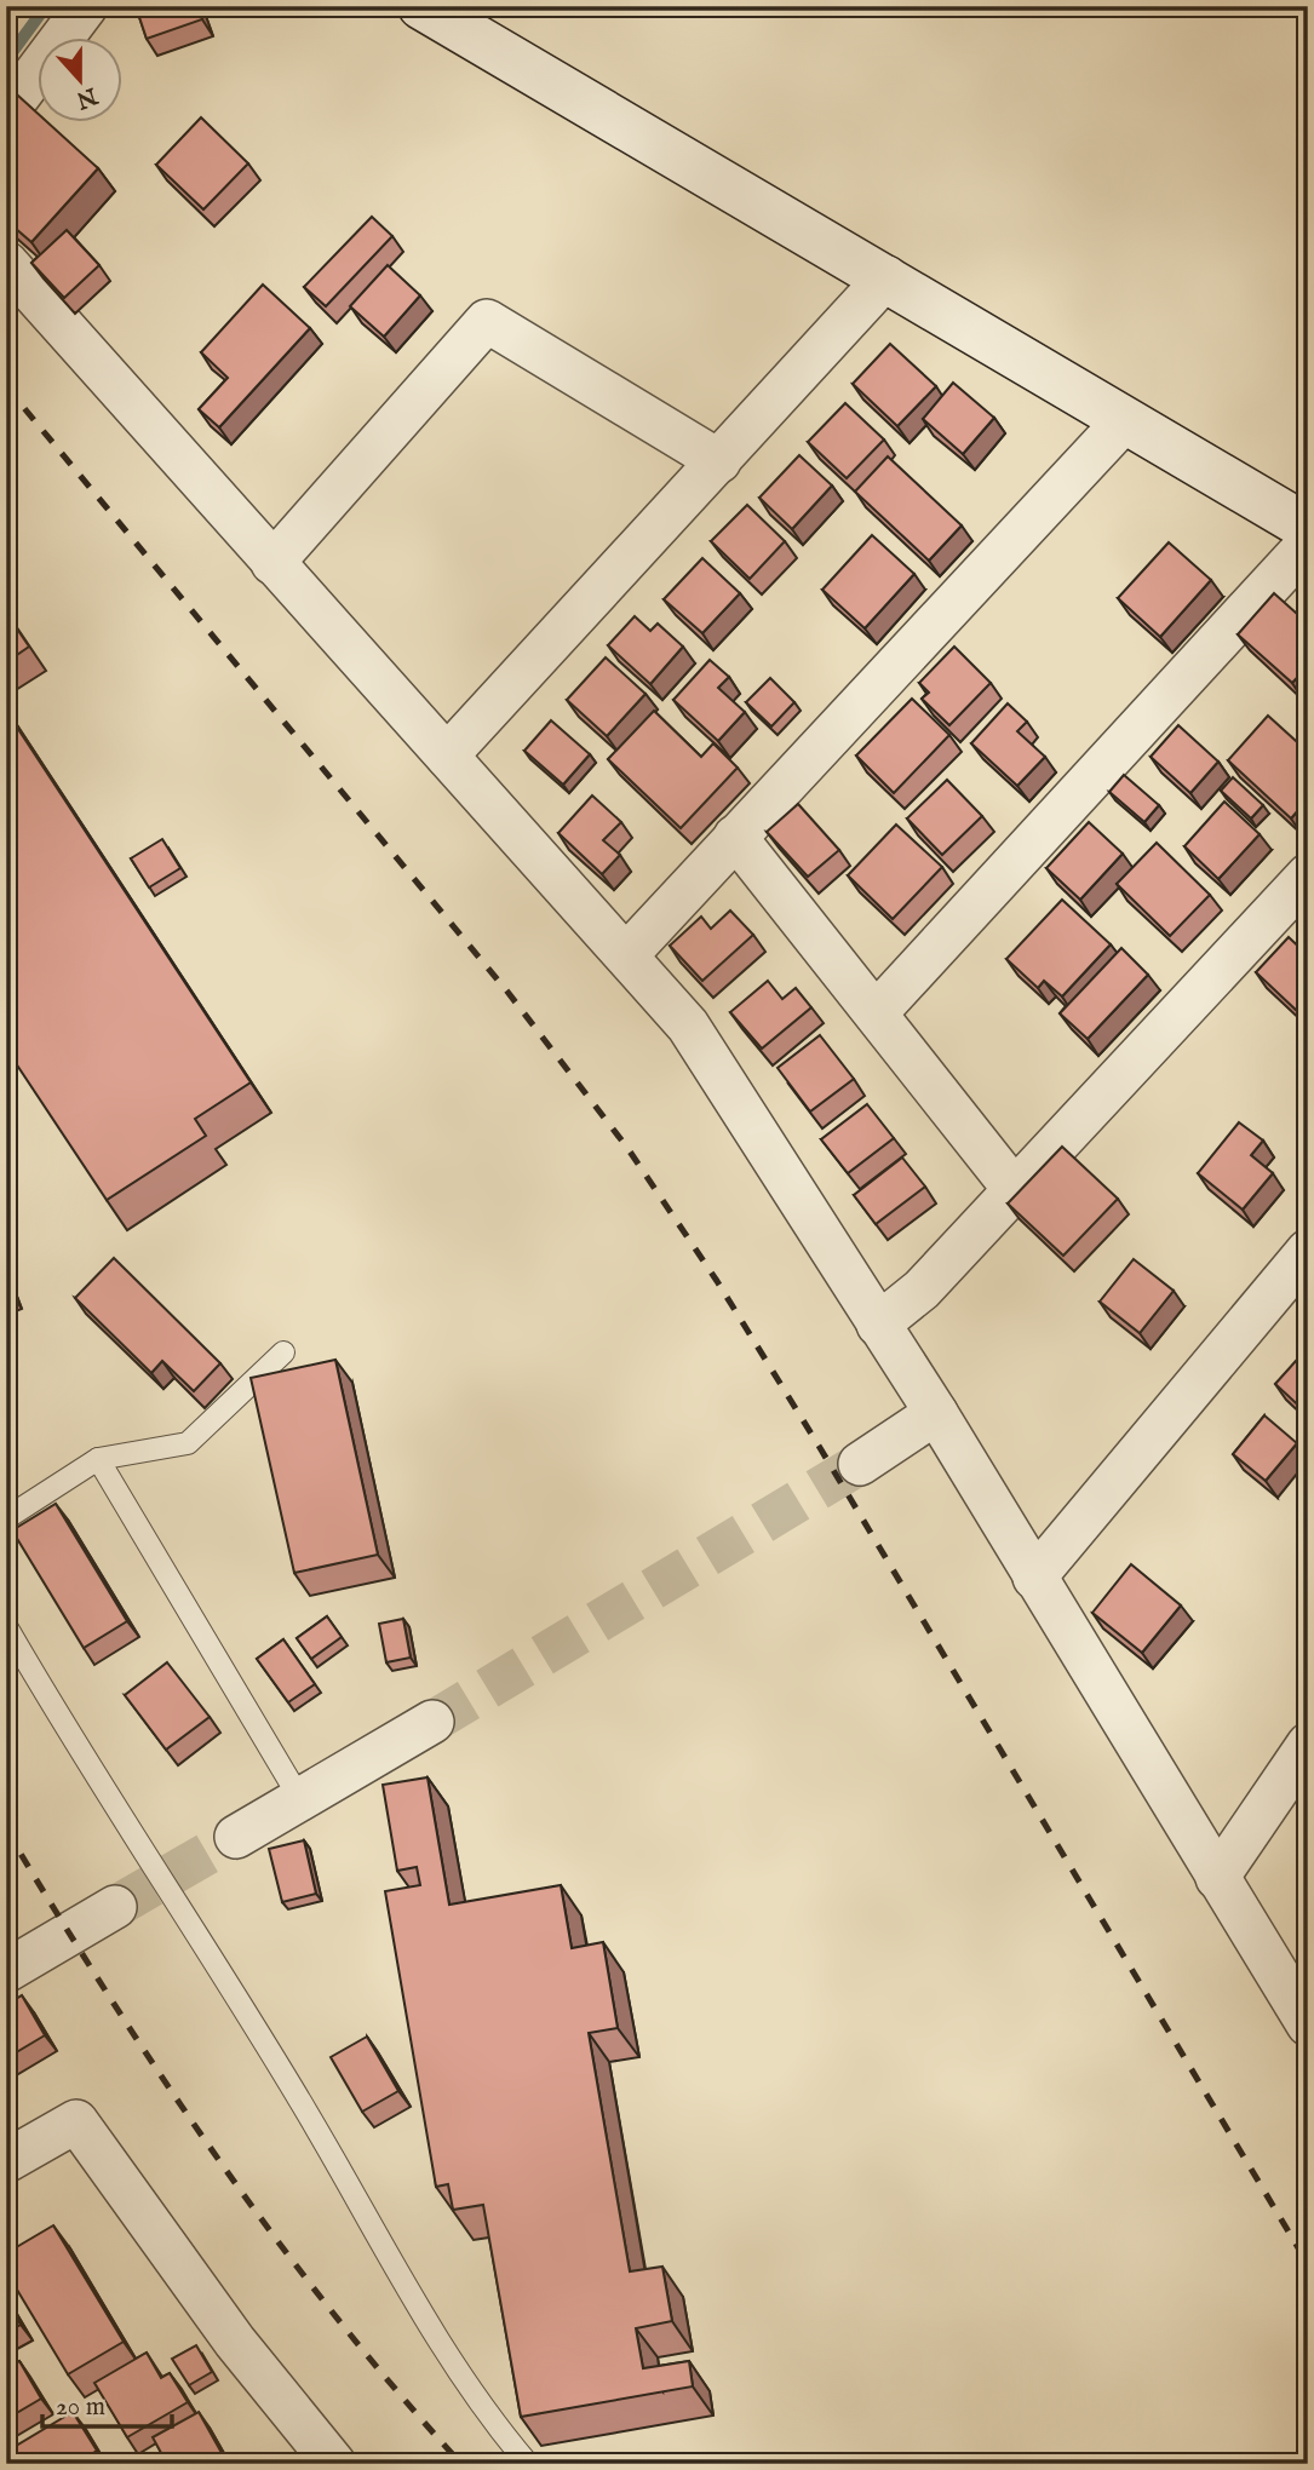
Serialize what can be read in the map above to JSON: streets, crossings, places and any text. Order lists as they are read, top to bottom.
{
  "scale_bar": "20 m",
  "north": "bottom"
}
